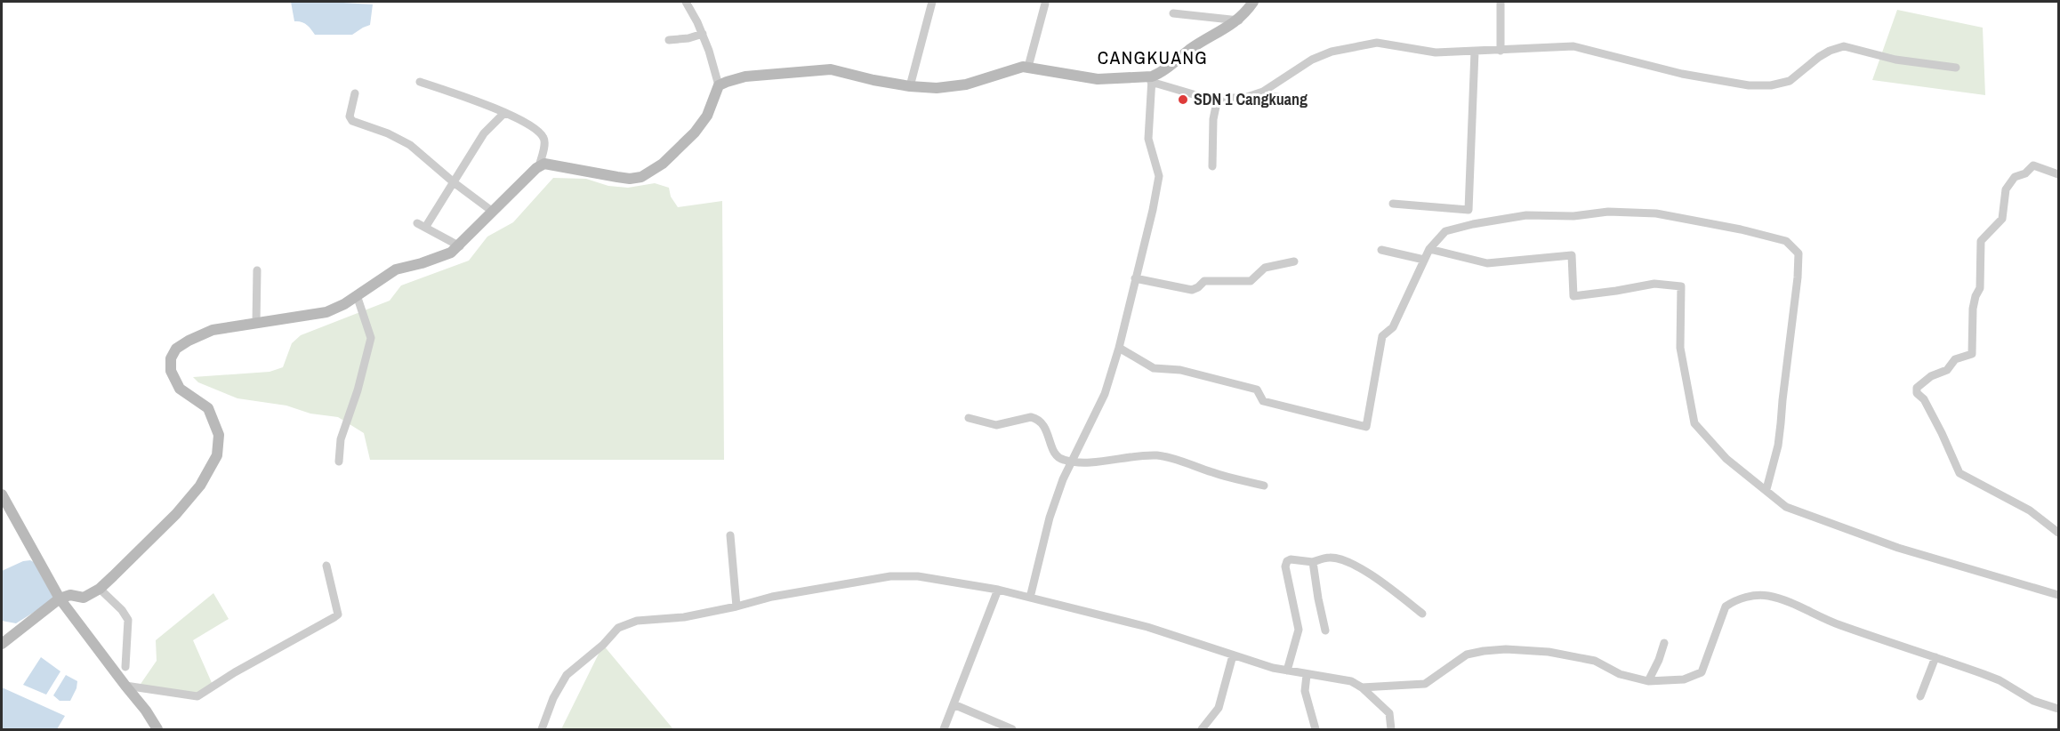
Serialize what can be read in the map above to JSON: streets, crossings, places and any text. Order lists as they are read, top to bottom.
{
  "districts": ["CANGKUANG"],
  "places": ["SDN 1 Cangkuang"]
}
